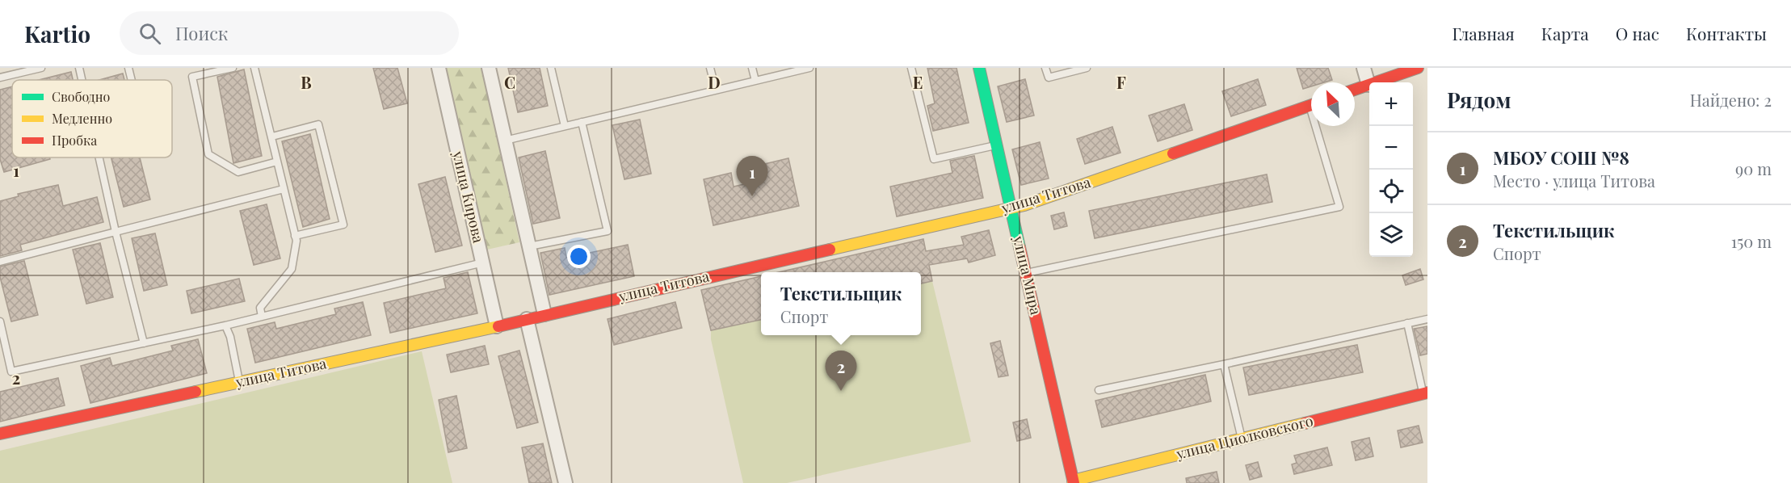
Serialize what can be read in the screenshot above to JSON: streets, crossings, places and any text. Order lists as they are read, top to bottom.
{
  "streets": {
    "street": [
      "улица Титова",
      "улица Кирова",
      "улица Мира",
      "улица Циолковского"
    ]
  },
  "crossings": [
    ["улица Титова", "улица Кирова"],
    ["улица Титова", "улица Мира"],
    ["улица Мира", "улица Циолковского"]
  ],
  "legend": ["Свободно", "Медленно", "Пробка"],
  "north": "top left",
  "page": {
    "header": "Kartio",
    "search": "Поиск",
    "nav": [
      "Главная",
      "Карта",
      "О нас",
      "Контакты"
    ],
    "heading": ["Рядом", "Найдено: 2"],
    "map_buttons": ["+", "−"],
    "list": [
      {
        "mark": "1",
        "name": "МБОУ СОШ №8",
        "note": "Место · улица Титова",
        "value": "90 m"
      },
      {
        "mark": "2",
        "name": "Текстильщик",
        "note": "Спорт",
        "value": "150 m"
      }
    ],
    "pins": ["1", "2"],
    "popup": ["Текстильщик", "Спорт"]
  },
  "grid": {
    "columns": [
      "B",
      "C",
      "D",
      "E",
      "F"
    ],
    "rows": ["1", "2"]
  }
}
